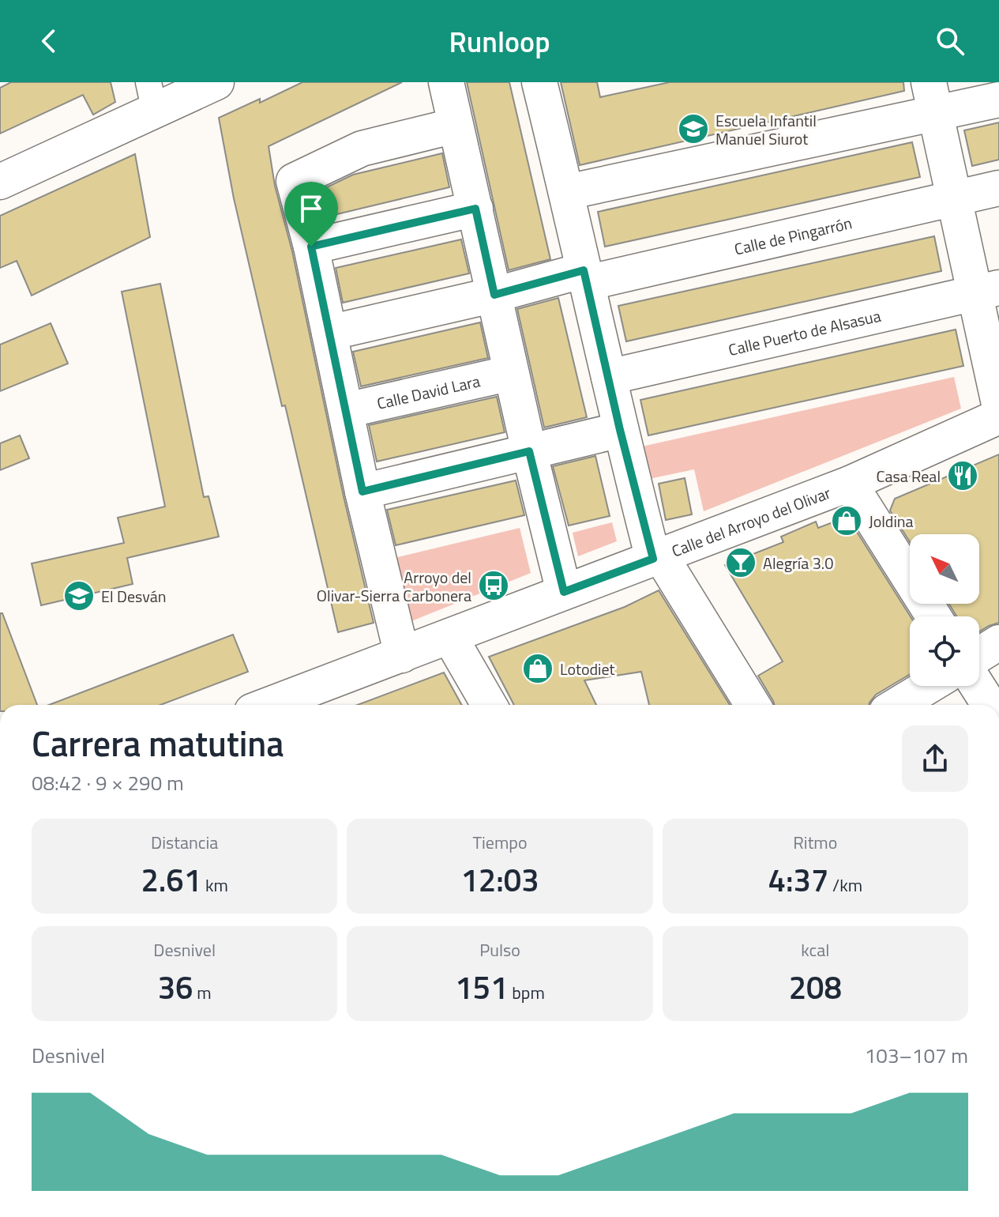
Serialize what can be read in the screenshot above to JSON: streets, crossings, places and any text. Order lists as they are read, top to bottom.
{
  "streets": {
    "street": [
      "Calle de Pingarrón",
      "Calle Puerto de Alsasua",
      "Calle David Lara",
      "Calle del Arroyo del Olivar"
    ]
  },
  "places": {
    "school or university": ["Escuela Infantil Manuel Siurot", "El Desván"],
    "restaurant": ["Casa Real"],
    "shop": ["Joldina", "Lotodiet"],
    "bar": ["Alegría 3.0"],
    "bus stop": ["Arroyo del Olivar-Sierra Carbonera"]
  },
  "north": "top left",
  "page": {
    "header": "Runloop",
    "heading": ["Carrera matutina", "08:42 · 9 × 290 m"],
    "stats": [
      ["Distancia", "2.61 km"],
      ["Tiempo", "12:03"],
      ["Ritmo", "4:37 /km"],
      ["Desnivel", "36 m"],
      ["Pulso", "151 bpm"],
      ["kcal", "208"]
    ],
    "chart": ["Desnivel", "103–107 m"]
  }
}
